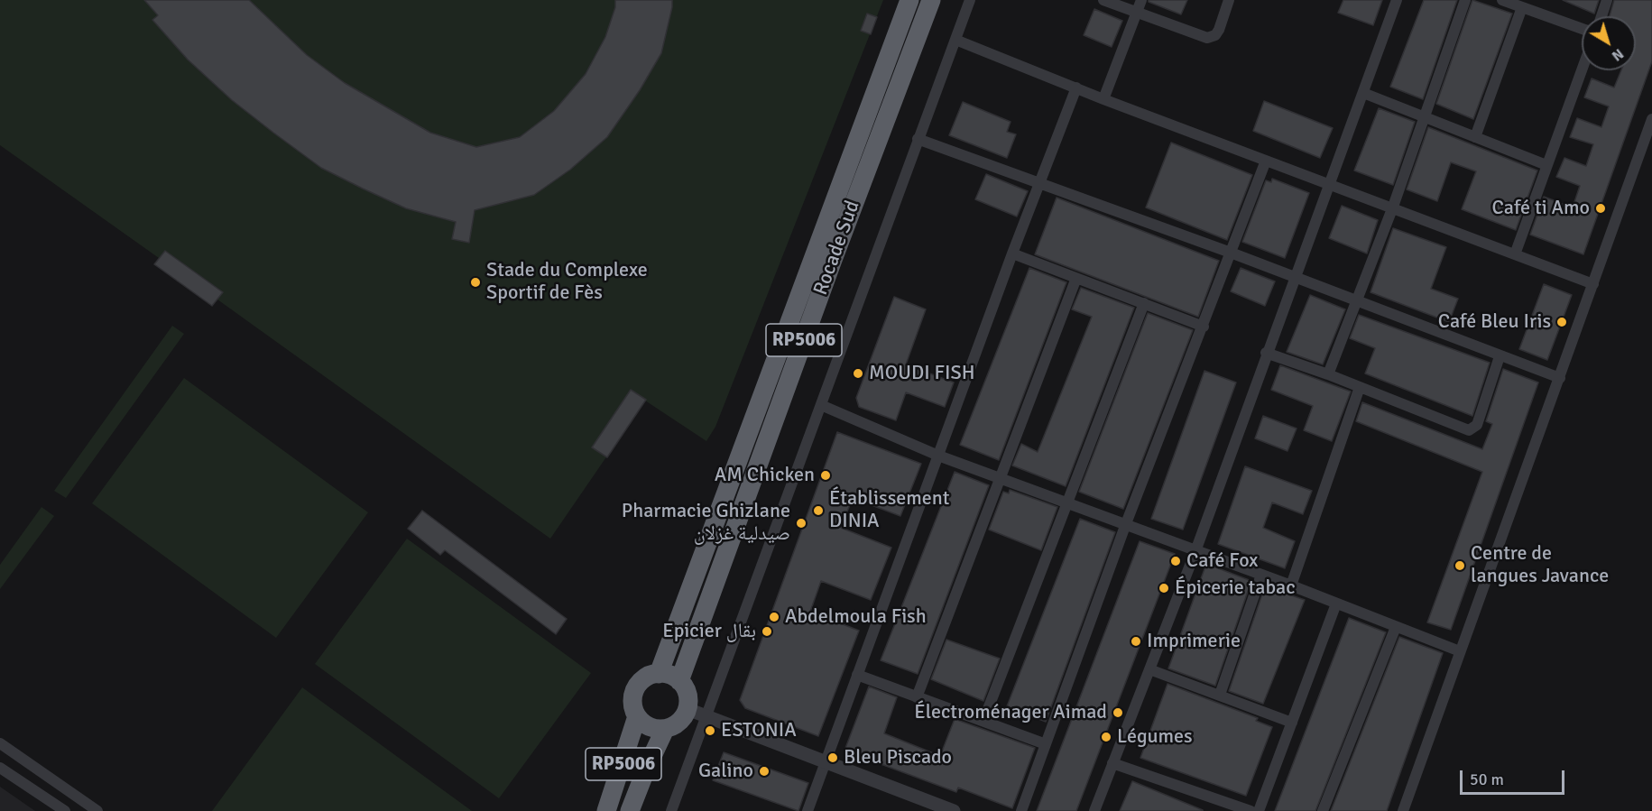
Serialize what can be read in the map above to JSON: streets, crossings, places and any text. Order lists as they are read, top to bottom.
{
  "streets": {
    "highway": ["Rocade Sud", "RP5006"]
  },
  "crossings": [
    ["Rocade Sud", "RP5006"]
  ],
  "places": [
    "Café ti Amo",
    "Stade du Complexe Sportif de Fès",
    "Café Bleu Iris",
    "MOUDI FISH",
    "AM Chicken",
    "Établissement DINIA",
    "Pharmacie Ghizlane صيدلية غزلان",
    "Café Fox",
    "Centre de langues Javance",
    "Épicerie tabac",
    "Abdelmoula Fish",
    "Epicier بقال",
    "Imprimerie",
    "Électroménager Aimad",
    "ESTONIA",
    "Légumes",
    "Bleu Piscado",
    "Galino"
  ],
  "scale_bar": "50 m",
  "north": "bottom right"
}
